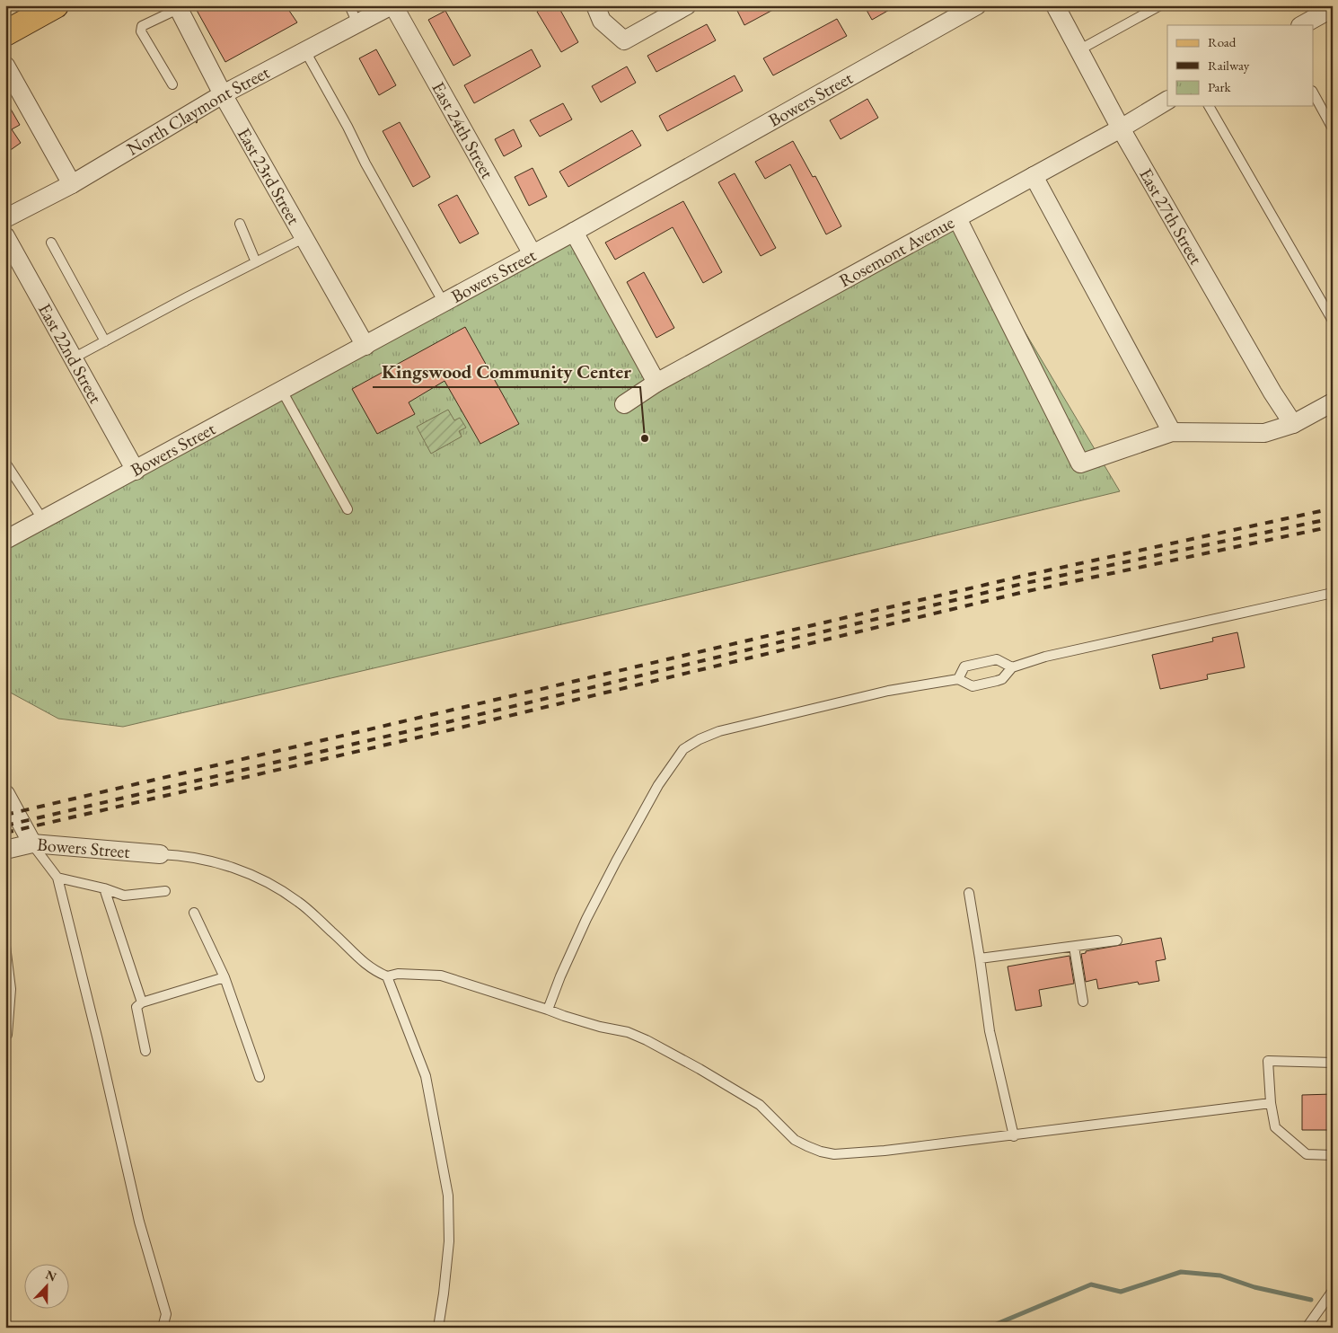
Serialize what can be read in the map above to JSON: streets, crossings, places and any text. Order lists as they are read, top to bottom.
{
  "streets": {
    "street": [
      "Bowers Street",
      "North Claymont Street",
      "East 24th Street",
      "East 23rd Street",
      "East 27th Street",
      "Rosemont Avenue",
      "East 22nd Street"
    ]
  },
  "crossings": [
    ["Bowers Street", "East 24th Street"],
    ["Bowers Street", "East 23rd Street"],
    ["Bowers Street", "East 22nd Street"],
    ["North Claymont Street", "East 24th Street"],
    ["North Claymont Street", "East 23rd Street"],
    ["East 27th Street", "Rosemont Avenue"]
  ],
  "places": ["Kingswood Community Center"],
  "legend": ["Road", "Railway", "Park"],
  "north": "top"
}
